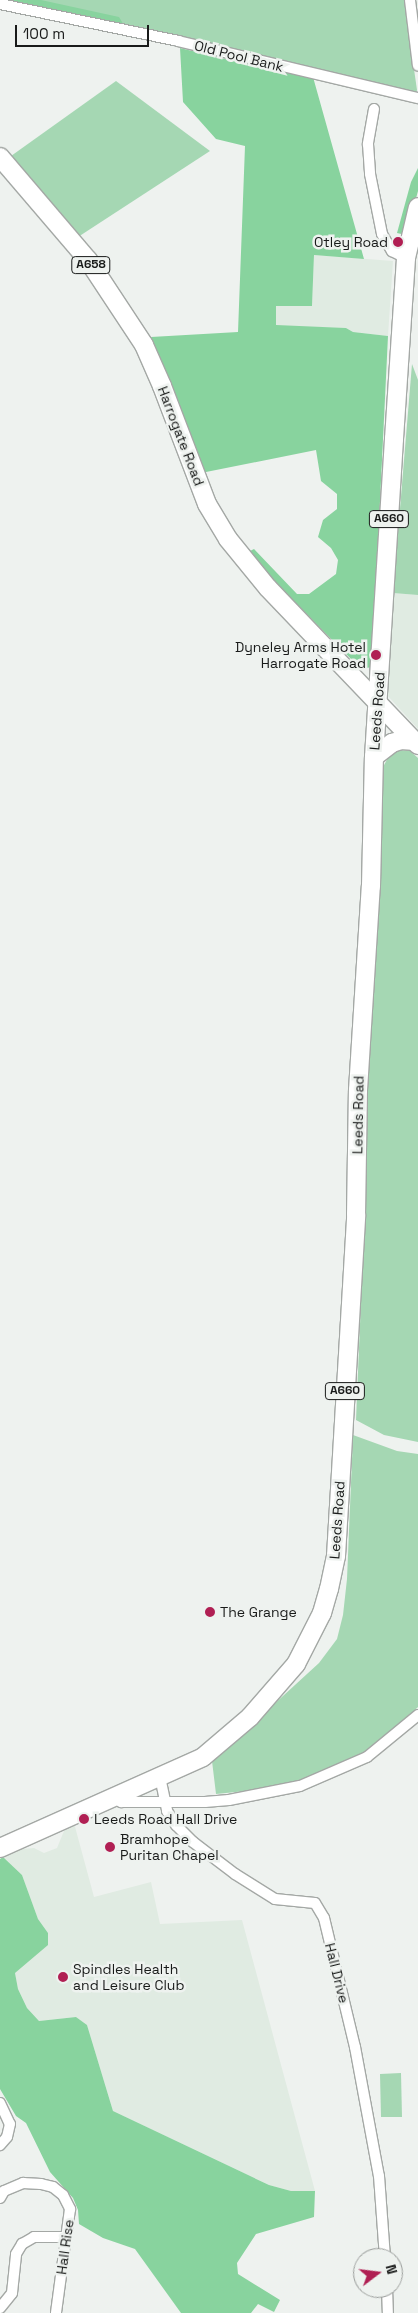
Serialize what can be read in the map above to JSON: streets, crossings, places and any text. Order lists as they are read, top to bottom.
{
  "streets": {
    "highway": [
      "A658",
      "Harrogate Road",
      "A660",
      "Leeds Road"
    ],
    "street": ["Old Pool Bank", "Hall Drive", "Hall Rise"]
  },
  "crossings": [
    ["A658", "Harrogate Road"],
    ["A658", "Leeds Road"],
    ["Harrogate Road", "Leeds Road"],
    ["Leeds Road", "Hall Drive"]
  ],
  "places": [
    "Otley Road",
    "Dyneley Arms Hotel Harrogate Road",
    "The Grange",
    "Leeds Road Hall Drive",
    "Bramhope Puritan Chapel",
    "Spindles Health and Leisure Club"
  ],
  "scale_bar": "100 m",
  "north": "right"
}
